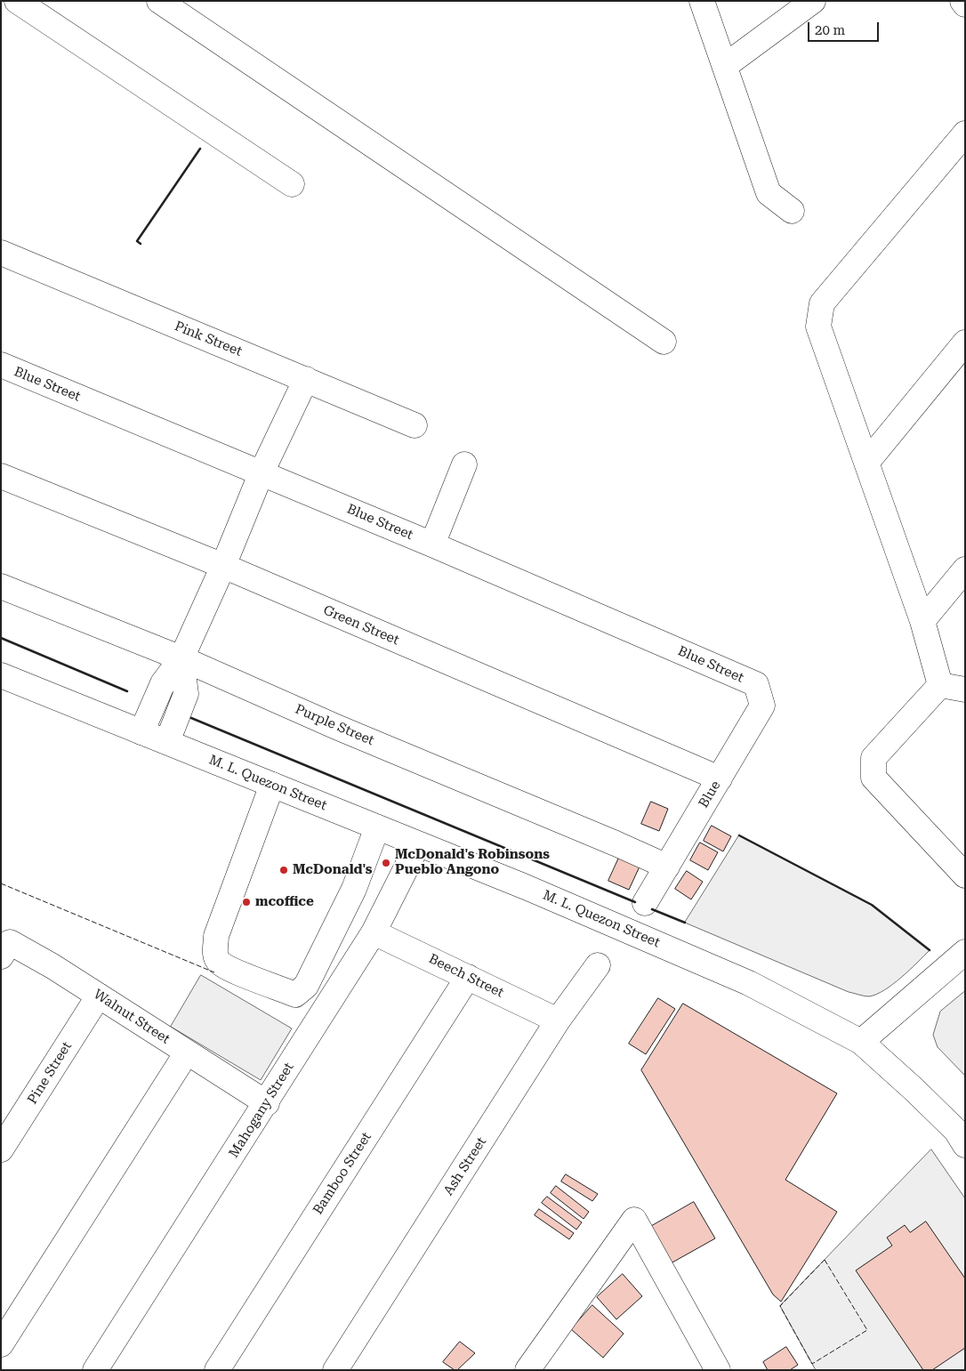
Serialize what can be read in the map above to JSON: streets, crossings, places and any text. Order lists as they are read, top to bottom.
{
  "streets": {
    "street": [
      "Pink Street",
      "Blue Street",
      "Green Street",
      "Purple Street",
      "M. L. Quezon Street",
      "Blue",
      "Beech Street",
      "Walnut Street",
      "Pine Street",
      "Mahogany Street",
      "Ash Street",
      "Bamboo Street"
    ]
  },
  "crossings": [
    ["Blue Street", "Blue"],
    ["Green Street", "Blue"],
    ["Purple Street", "Blue"],
    ["M. L. Quezon Street", "Mahogany Street"],
    ["Beech Street", "Mahogany Street"],
    ["Beech Street", "Ash Street"],
    ["Beech Street", "Bamboo Street"],
    ["Walnut Street", "Pine Street"],
    ["Walnut Street", "Mahogany Street"]
  ],
  "places": ["McDonald's Robinsons Pueblo Angono", "McDonald's", "mcoffice"],
  "scale_bar": "20 m"
}
